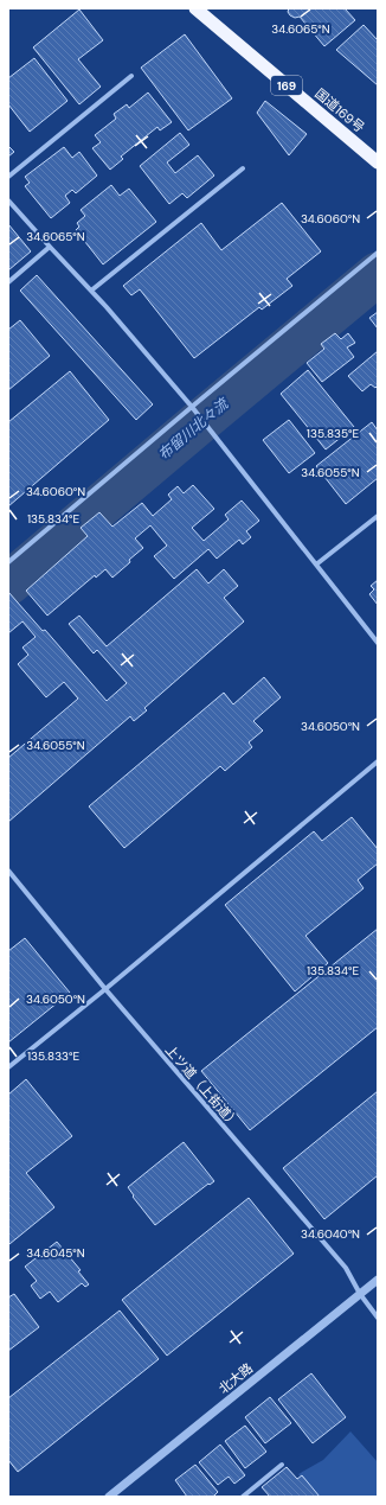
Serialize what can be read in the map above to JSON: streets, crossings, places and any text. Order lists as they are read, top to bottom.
{
  "streets": {
    "highway": ["169", "国道169号"],
    "street": ["上ツ道（上街道）", "北大路"]
  },
  "crossings": [
    ["上ツ道（上街道）", "北大路"]
  ],
  "water": ["布留川北々流"],
  "coordinates": [
    "34.6065°N",
    "34.6060°N",
    "135.835°E",
    "34.6055°N",
    "135.834°E",
    "34.6050°N",
    "135.833°E",
    "34.6040°N",
    "34.6045°N"
  ]
}
